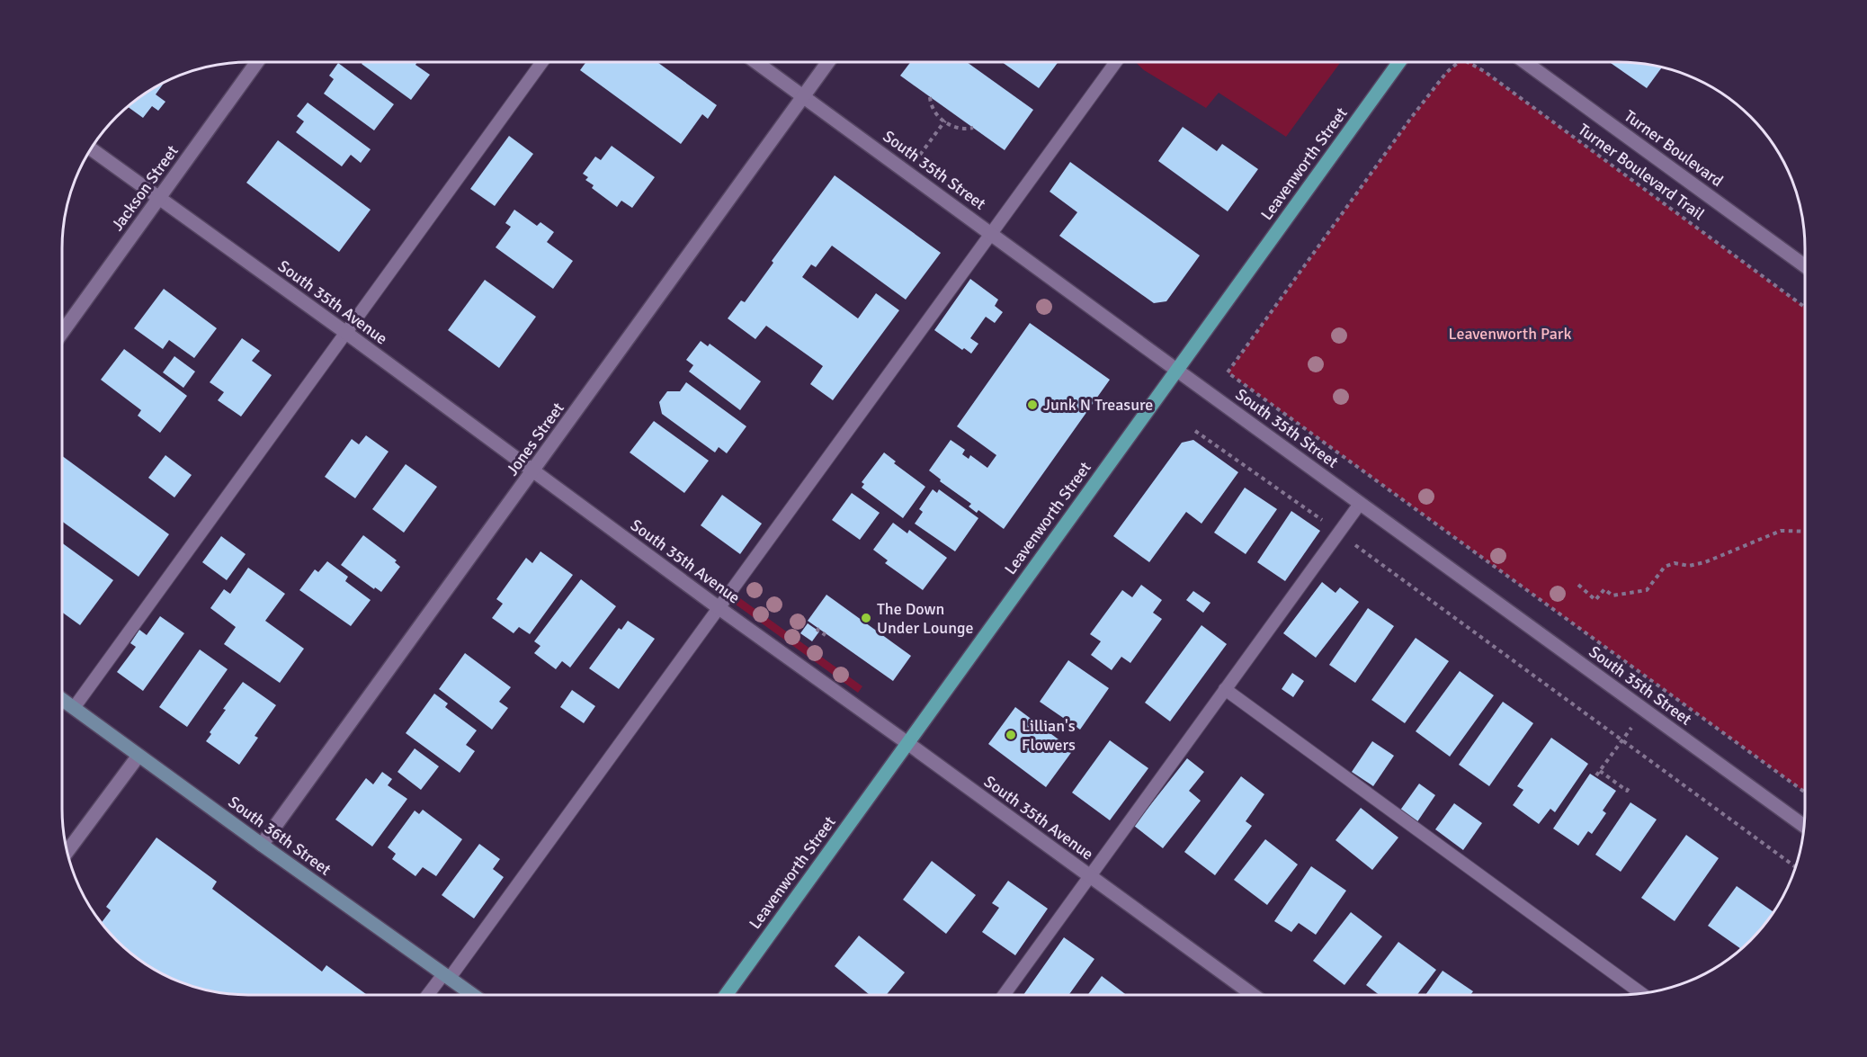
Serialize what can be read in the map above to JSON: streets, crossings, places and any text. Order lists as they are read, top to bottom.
{
  "streets": {
    "main road": ["Leavenworth Street"],
    "street": [
      "Turner Boulevard",
      "South 35th Street",
      "Jackson Street",
      "South 35th Avenue",
      "Jones Street",
      "South 36th Street"
    ],
    "path": ["Turner Boulevard Trail"]
  },
  "crossings": [
    ["Leavenworth Street", "South 35th Street"],
    ["Leavenworth Street", "South 35th Avenue"],
    ["South 35th Street", "Jones Street"],
    ["Jackson Street", "South 35th Avenue"],
    ["South 35th Avenue", "Jones Street"],
    ["Jones Street", "South 36th Street"]
  ],
  "parks": ["Leavenworth Park"],
  "places": ["Junk N Treasure", "The Down Under Lounge", "Lillian's Flowers"]
}
